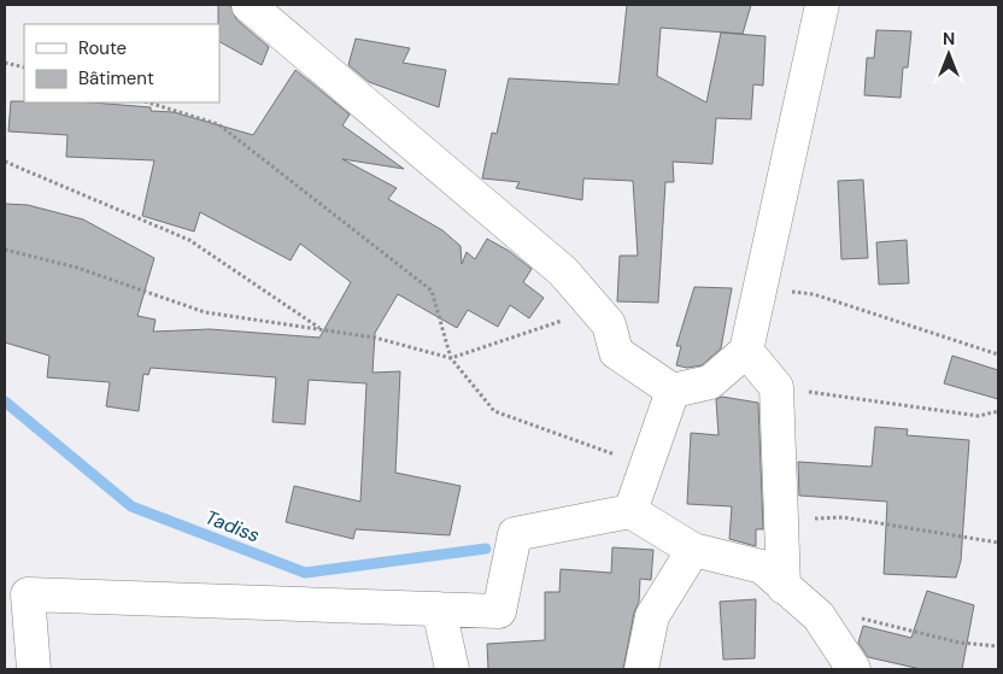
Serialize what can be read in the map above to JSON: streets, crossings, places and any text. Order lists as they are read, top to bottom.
{
  "water": ["Tadiss"],
  "legend": ["Route", "Bâtiment"],
  "north": "top"
}
